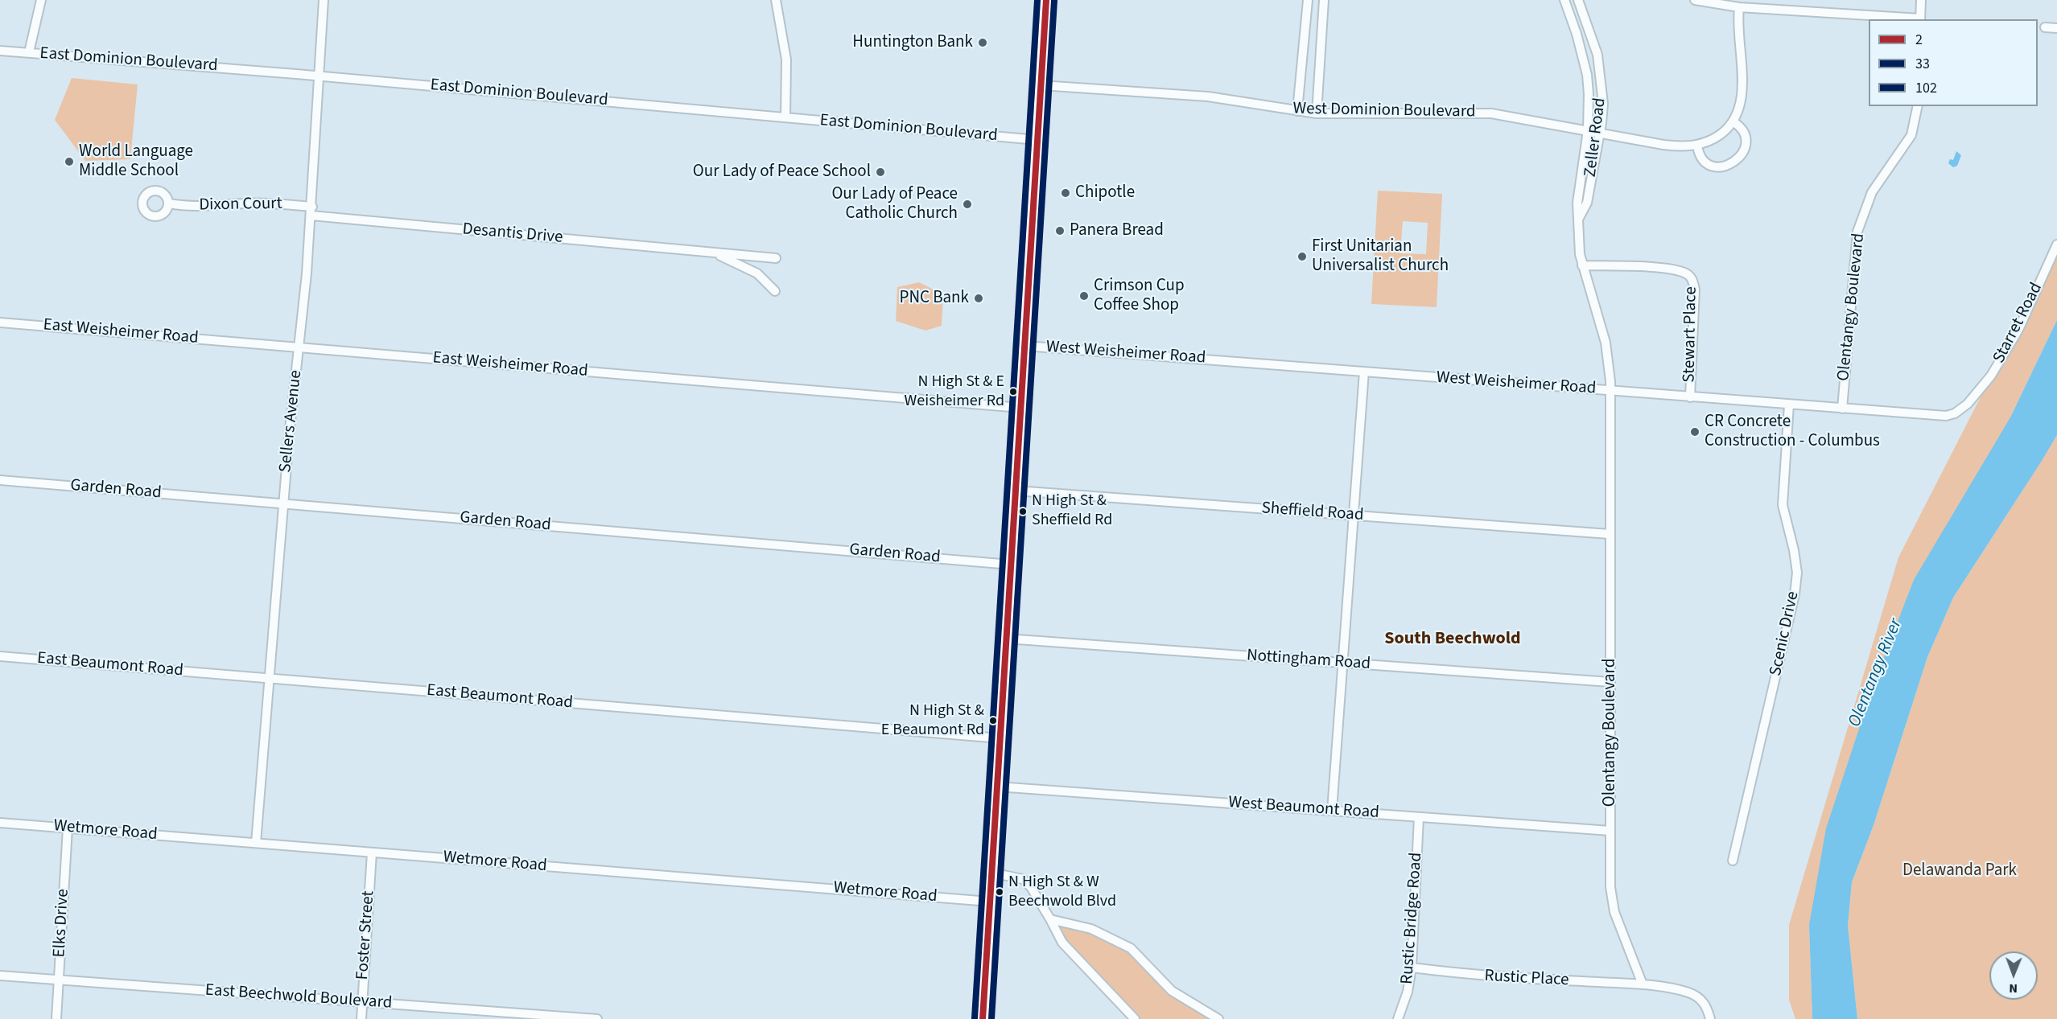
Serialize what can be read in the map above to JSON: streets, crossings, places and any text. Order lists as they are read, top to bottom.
{
  "streets": {
    "street": [
      "East Dominion Boulevard",
      "West Dominion Boulevard",
      "Zeller Road",
      "Dixon Court",
      "Desantis Drive",
      "Olentangy Boulevard",
      "Starret Road",
      "East Weisheimer Road",
      "Stewart Place",
      "West Weisheimer Road",
      "Sellers Avenue",
      "Garden Road",
      "Sheffield Road",
      "Scenic Drive",
      "Nottingham Road",
      "East Beaumont Road",
      "West Beaumont Road",
      "Wetmore Road",
      "Rustic Bridge Road",
      "Elks Drive",
      "Foster Street",
      "Rustic Place",
      "East Beechwold Boulevard"
    ]
  },
  "crossings": [
    ["East Dominion Boulevard", "Sellers Avenue"],
    ["West Dominion Boulevard", "Zeller Road"],
    ["Zeller Road", "Olentangy Boulevard"],
    ["Zeller Road", "Stewart Place"],
    ["Zeller Road", "West Weisheimer Road"],
    ["Dixon Court", "Desantis Drive"],
    ["Dixon Court", "Sellers Avenue"],
    ["Desantis Drive", "Sellers Avenue"],
    ["Olentangy Boulevard", "West Weisheimer Road"],
    ["Olentangy Boulevard", "Sheffield Road"],
    ["Olentangy Boulevard", "Nottingham Road"],
    ["Olentangy Boulevard", "West Beaumont Road"],
    ["Olentangy Boulevard", "Rustic Place"],
    ["Starret Road", "West Weisheimer Road"],
    ["East Weisheimer Road", "Sellers Avenue"],
    ["Stewart Place", "West Weisheimer Road"],
    ["West Weisheimer Road", "Scenic Drive"],
    ["Sellers Avenue", "Garden Road"],
    ["Sellers Avenue", "East Beaumont Road"],
    ["Sellers Avenue", "Wetmore Road"],
    ["West Beaumont Road", "Rustic Bridge Road"],
    ["Wetmore Road", "Elks Drive"],
    ["Wetmore Road", "Foster Street"],
    ["Rustic Bridge Road", "Rustic Place"],
    ["Elks Drive", "East Beechwold Boulevard"],
    ["Foster Street", "East Beechwold Boulevard"]
  ],
  "districts": ["South Beechwold"],
  "water": ["Olentangy River"],
  "parks": ["Delawanda Park"],
  "places": [
    "Huntington Bank",
    "World Language Middle School",
    "Our Lady of Peace School",
    "Chipotle",
    "Our Lady of Peace Catholic Church",
    "Panera Bread",
    "First Unitarian Universalist Church",
    "Crimson Cup Coffee Shop",
    "PNC Bank",
    "N High St & E Weisheimer Rd",
    "CR Concrete Construction - Columbus",
    "N High St & Sheffield Rd",
    "N High St & E Beaumont Rd",
    "N High St & W Beechwold Blvd"
  ],
  "lines": ["transit line 2", "transit line 102", "transit line 33"],
  "legend": ["2", "33", "102"],
  "north": "bottom"
}
